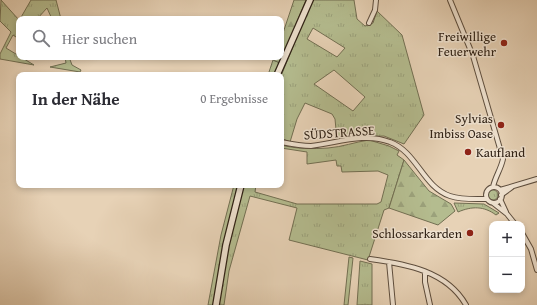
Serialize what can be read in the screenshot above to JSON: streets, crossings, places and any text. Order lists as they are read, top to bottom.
{
  "streets": {
    "street": ["SÜDSTRASSE"]
  },
  "places": [
    "Freiwillige Feuerwehr",
    "Sylvias Imbiss Oase",
    "Kaufland",
    "Schlossarkarden"
  ],
  "page": {
    "search": "Hier suchen",
    "heading": ["In der Nähe", "0 Ergebnisse"],
    "map_buttons": ["+", "−"]
  }
}
